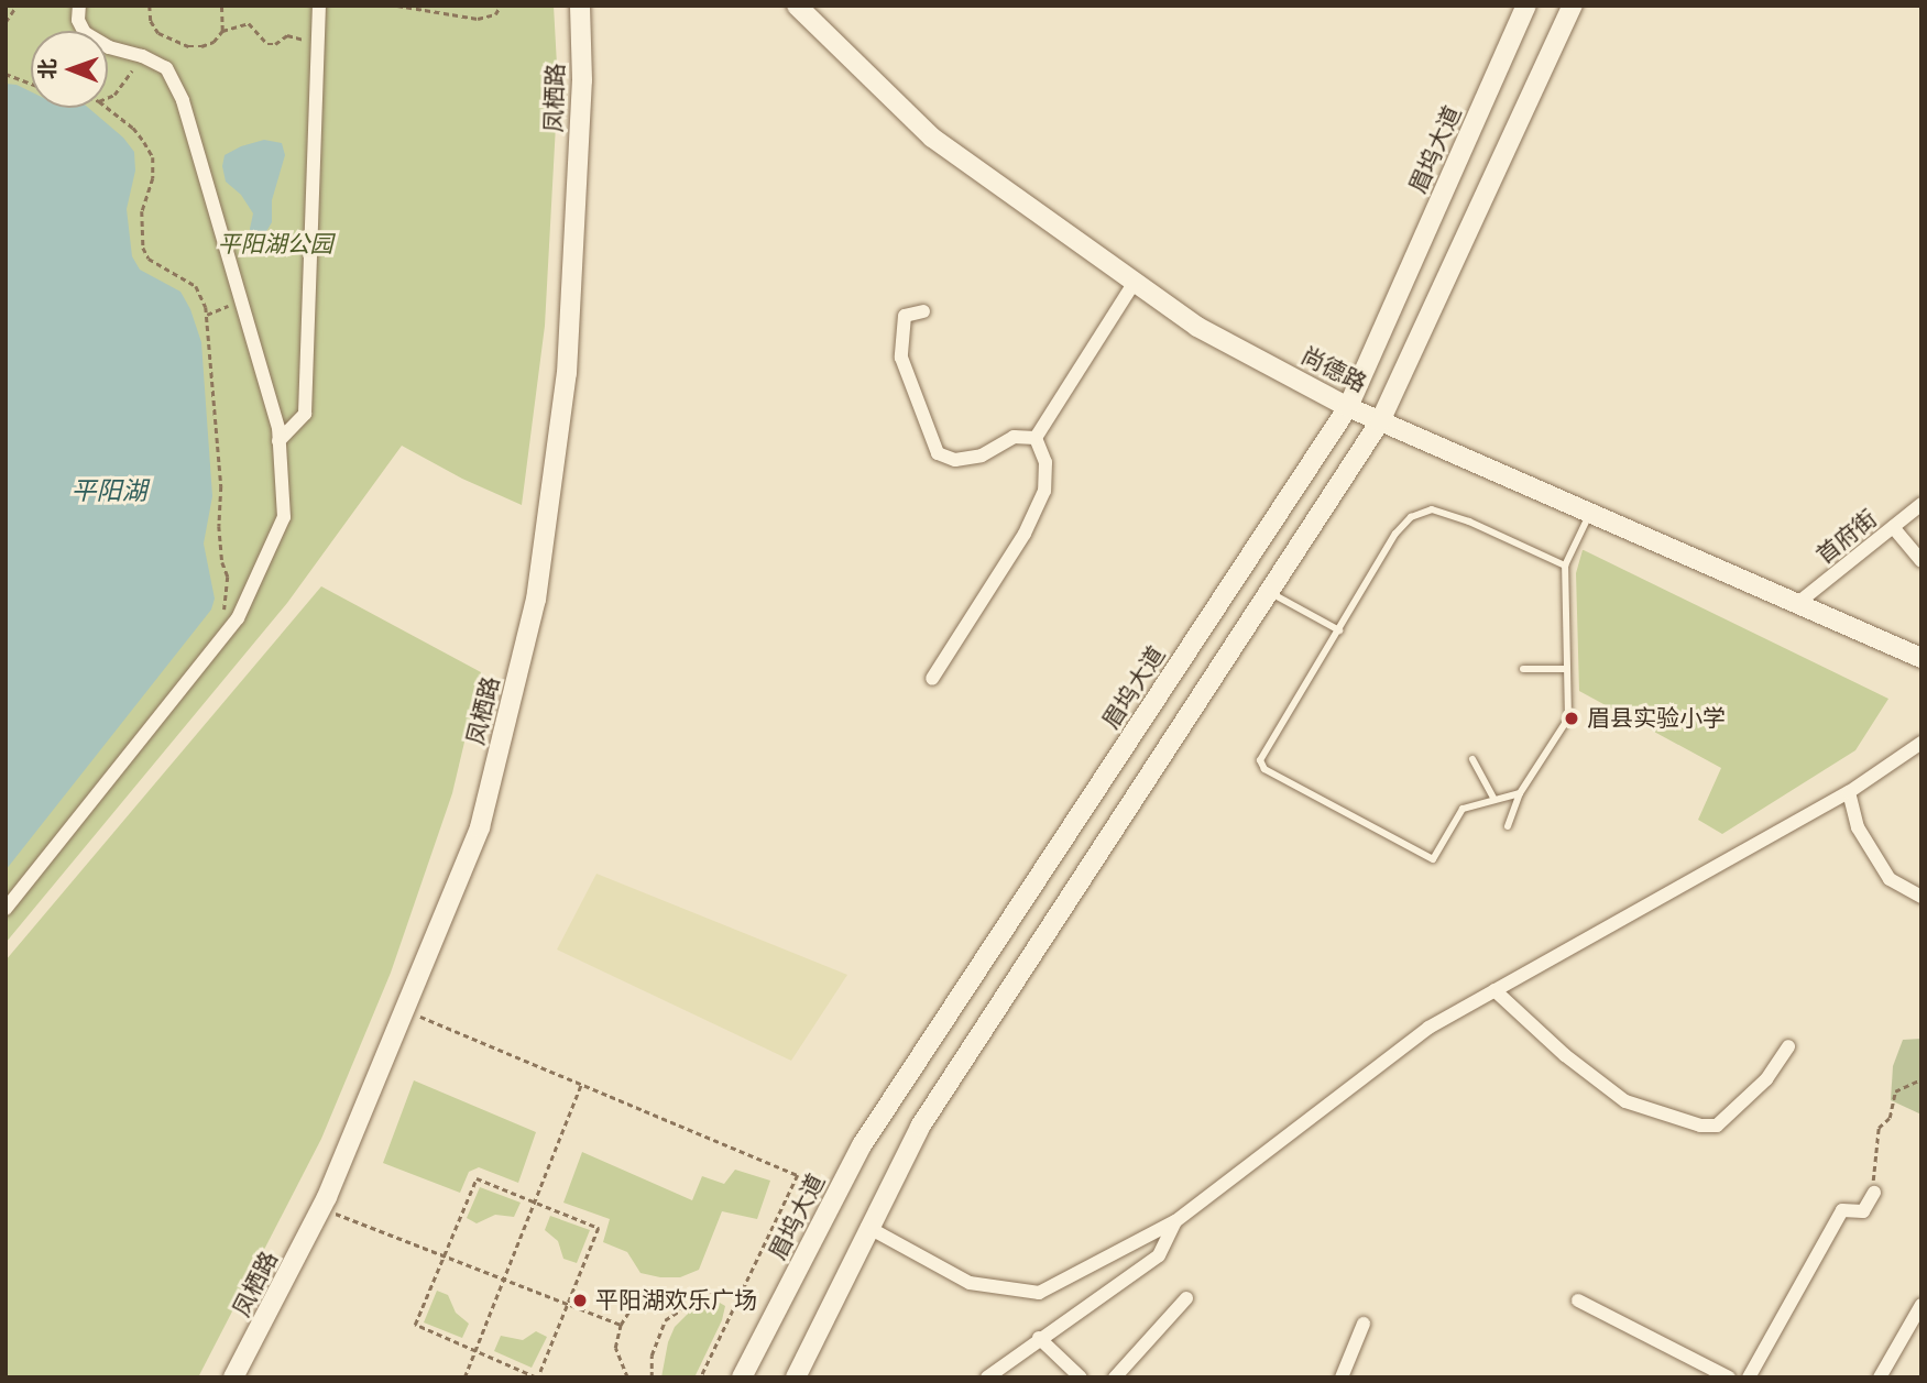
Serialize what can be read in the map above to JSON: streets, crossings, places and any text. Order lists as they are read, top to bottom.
{
  "streets": {
    "main road": ["凤栖路", "眉坞大道", "尚德路"],
    "street": ["首府街"]
  },
  "crossings": [
    ["眉坞大道", "尚德路"],
    ["尚德路", "首府街"]
  ],
  "water": ["平阳湖"],
  "parks": ["平阳湖公园"],
  "places": ["眉县实验小学", "平阳湖欢乐广场"],
  "north": "left"
}
